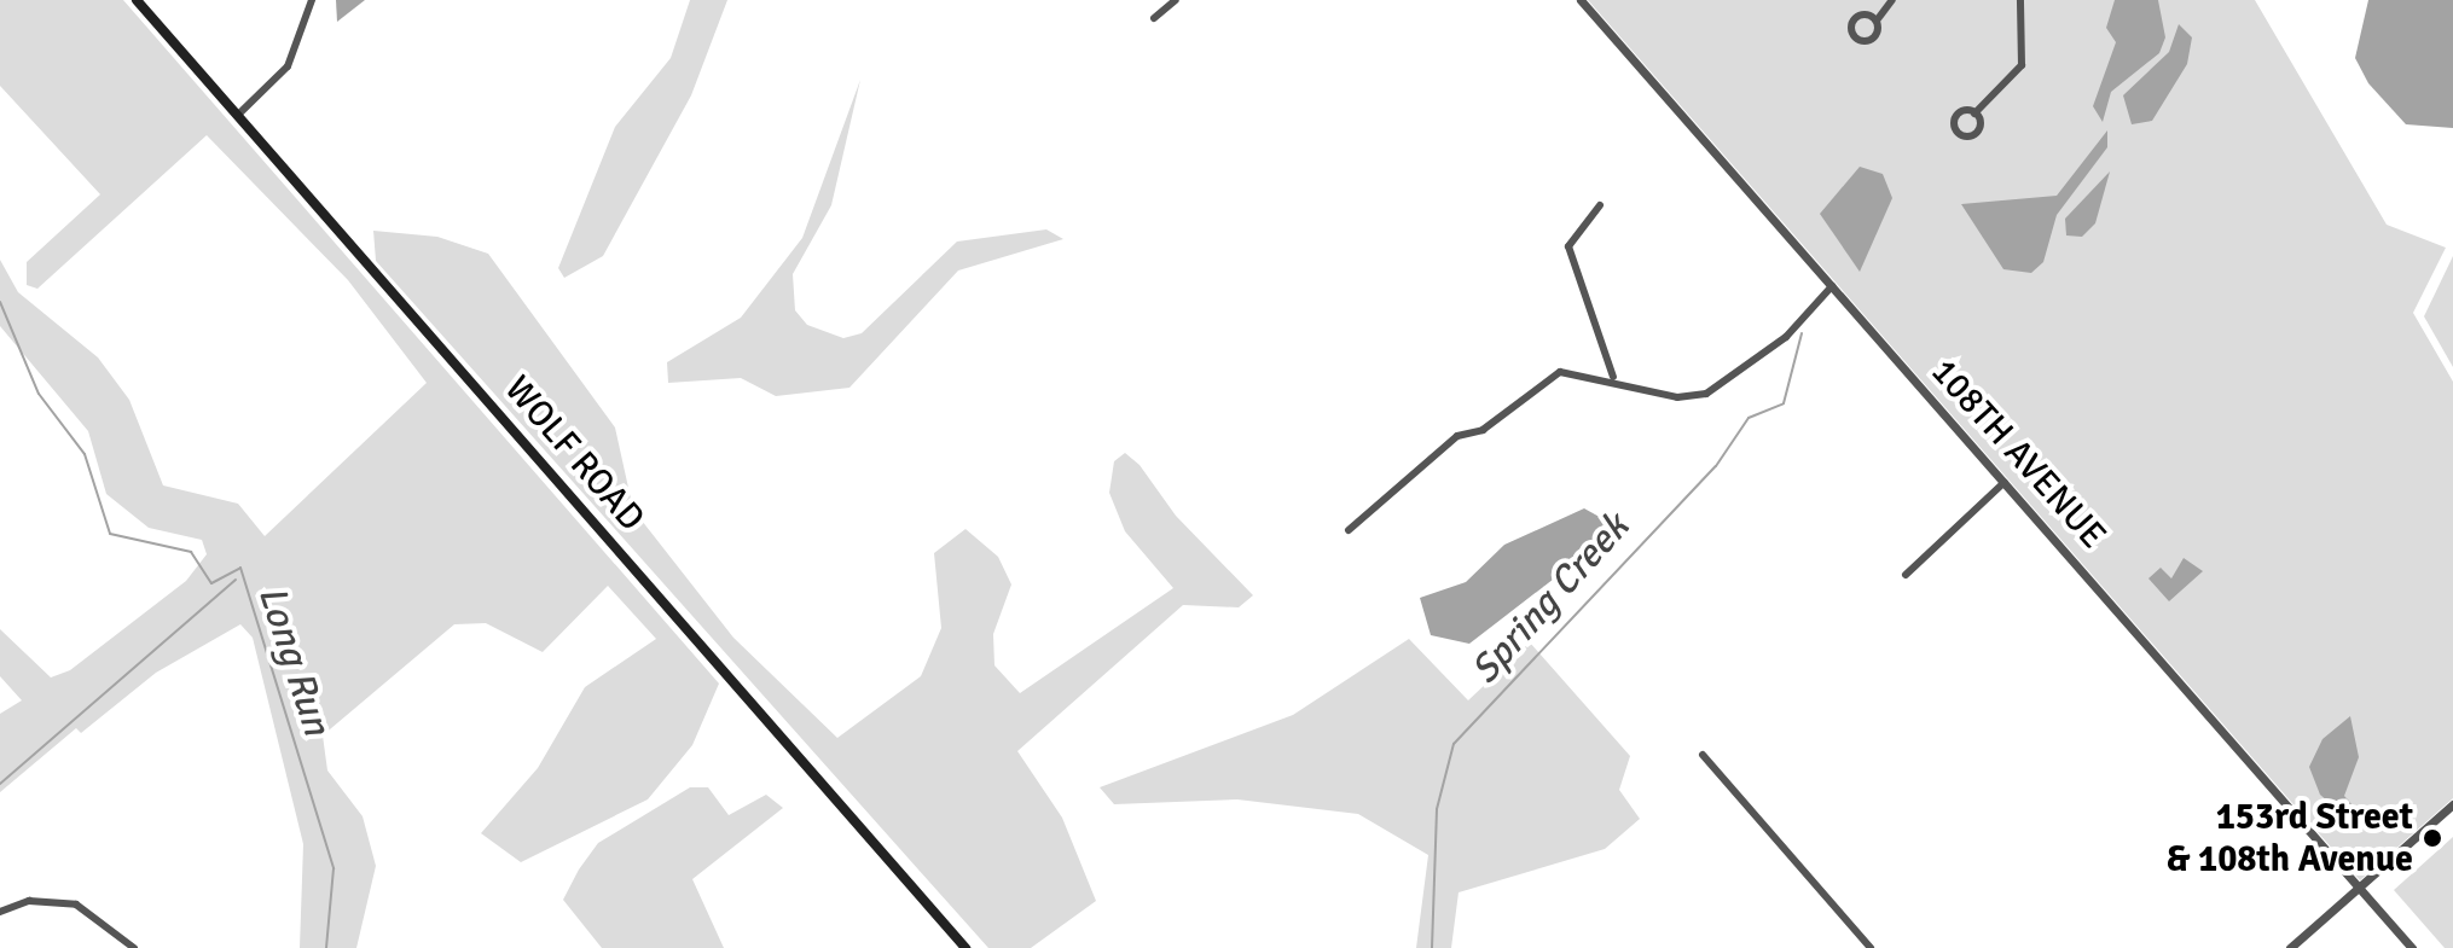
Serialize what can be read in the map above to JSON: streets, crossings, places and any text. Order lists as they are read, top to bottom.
{
  "streets": {
    "main road": ["WOLF ROAD"],
    "street": ["108TH AVENUE"]
  },
  "water": ["Spring Creek", "Long Run"],
  "places": ["153rd Street & 108th Avenue"]
}
